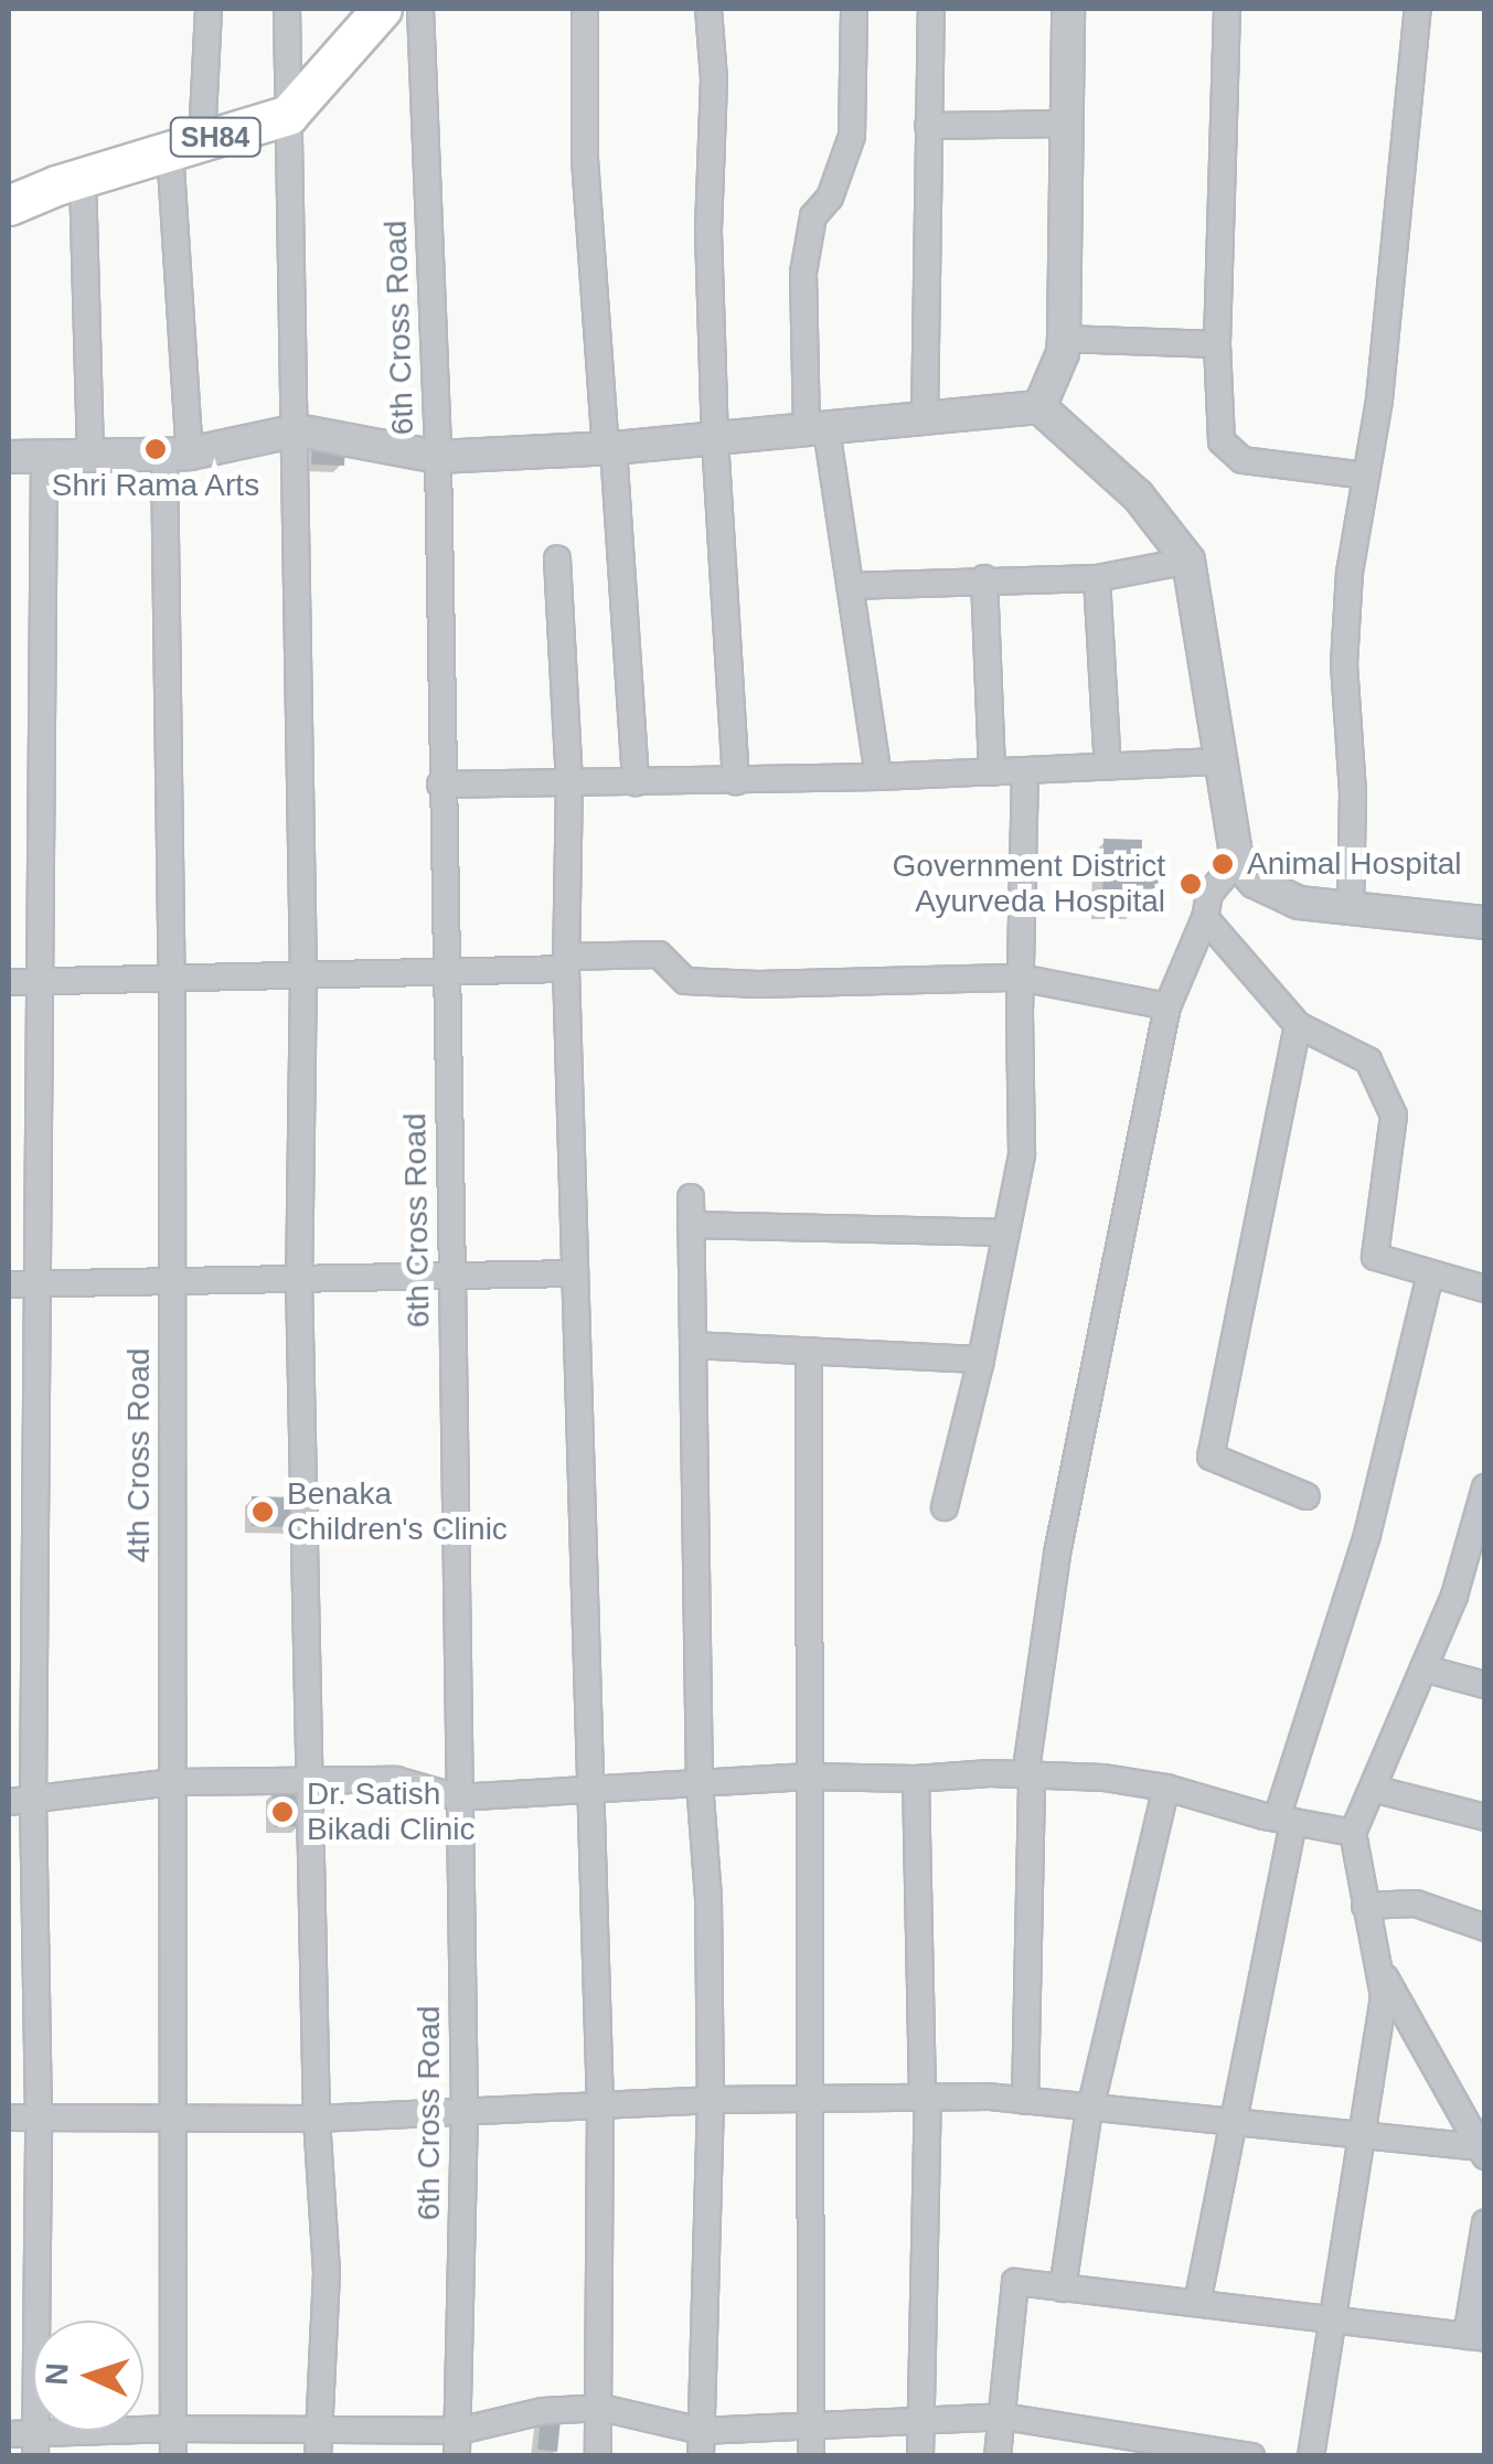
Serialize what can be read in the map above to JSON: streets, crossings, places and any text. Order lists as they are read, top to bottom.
{
  "streets": {
    "main road": ["SH84"],
    "street": ["6th Cross Road", "4th Cross Road"]
  },
  "crossings": [
    ["SH84", "4th Cross Road"]
  ],
  "places": [
    "Shri Rama Arts",
    "Animal Hospital",
    "Government District Ayurveda Hospital",
    "Benaka Children's Clinic",
    "Dr. Satish Bikadi Clinic"
  ],
  "north": "left"
}
